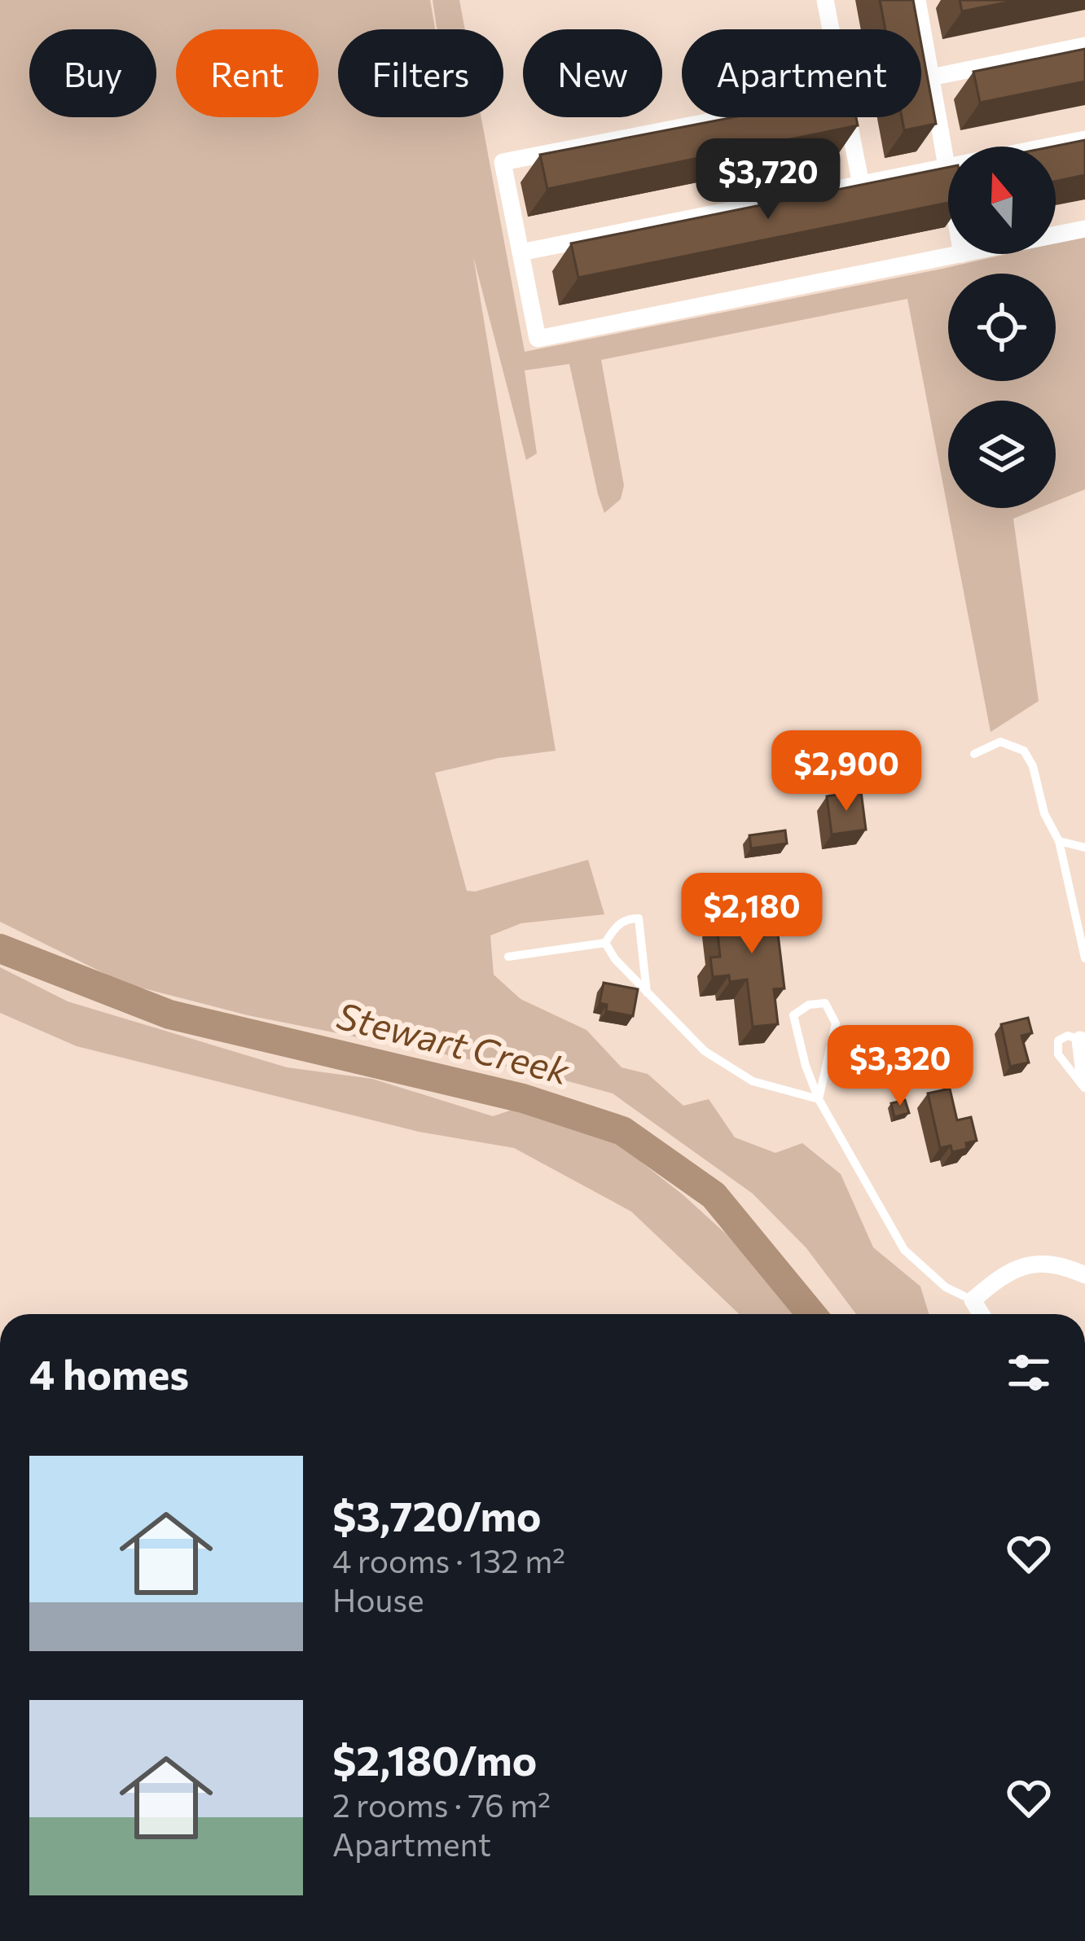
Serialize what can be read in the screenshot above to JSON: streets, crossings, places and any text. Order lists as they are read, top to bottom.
{
  "water": ["Stewart Creek"],
  "north": "top",
  "page": {
    "chip": [
      "Buy",
      "Rent",
      "Filters",
      "New",
      "Apartment"
    ],
    "price": [
      "$3,720",
      "$2,900",
      "$2,180",
      "$3,320"
    ],
    "heading": "4 homes",
    "list": [
      {
        "name": "$3,720/mo",
        "note": "4 rooms · 132 m² · House"
      },
      {
        "name": "$2,180/mo",
        "note": "2 rooms · 76 m² · Apartment"
      }
    ]
  }
}
